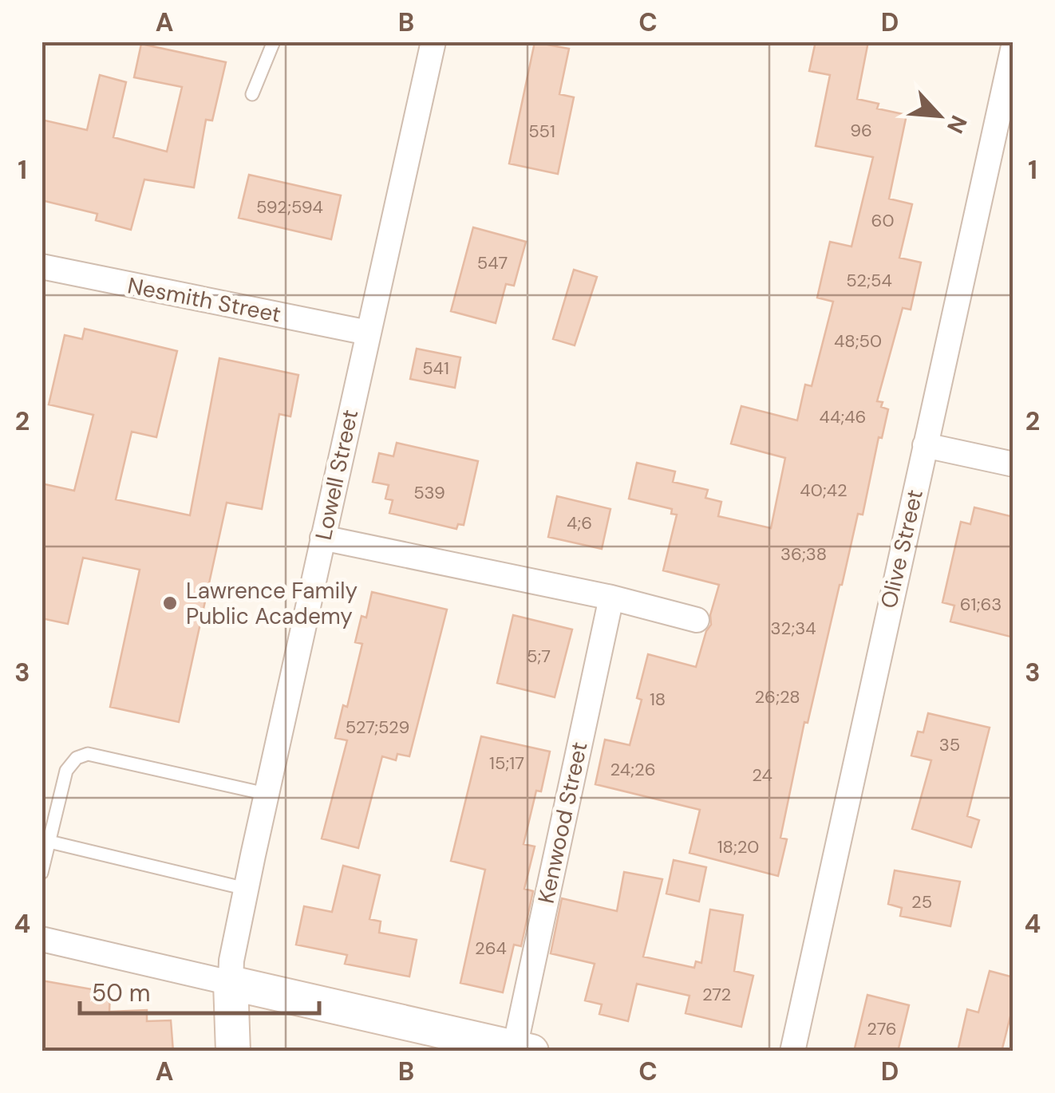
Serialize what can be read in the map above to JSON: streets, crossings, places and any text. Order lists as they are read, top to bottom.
{
  "streets": {
    "street": [
      "Nesmith Street",
      "Lowell Street",
      "Olive Street",
      "Kenwood Street"
    ]
  },
  "crossings": [
    ["Nesmith Street", "Lowell Street"]
  ],
  "places": ["Lawrence Family Public Academy"],
  "house_numbers": [
    "96",
    "551",
    "592;594",
    "60",
    "547",
    "52;54",
    "48;50",
    "541",
    "44;46",
    "40;42",
    "539",
    "4;6",
    "36;38",
    "61;63",
    "32;34",
    "5;7",
    "26;28",
    "18",
    "527;529",
    "35",
    "15;17",
    "24;26",
    "24",
    "18;20",
    "25",
    "264",
    "272",
    "276"
  ],
  "scale_bar": "50 m",
  "north": "bottom right",
  "grid": {
    "columns": [
      "A",
      "B",
      "C",
      "D"
    ],
    "rows": [
      "1",
      "2",
      "3",
      "4"
    ]
  }
}
